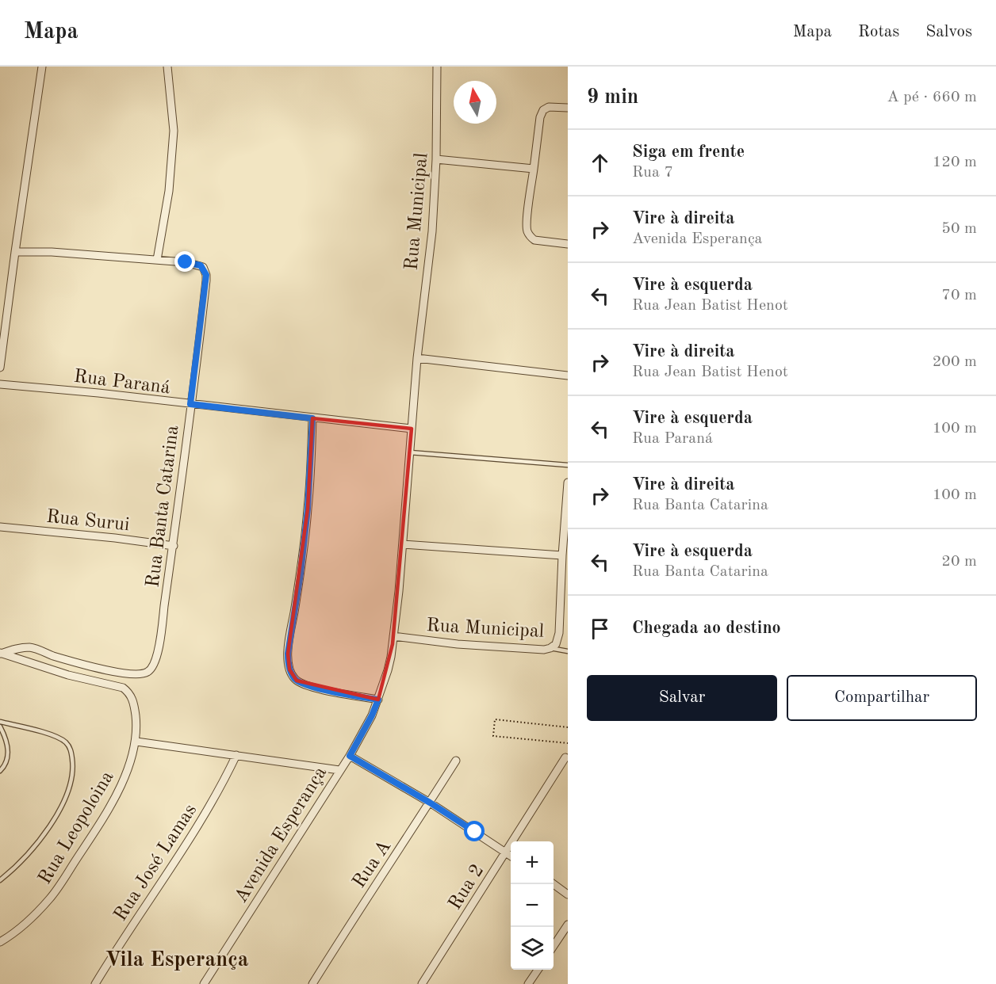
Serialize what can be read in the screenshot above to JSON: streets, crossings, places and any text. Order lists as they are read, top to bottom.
{
  "streets": {
    "street": [
      "Rua Municipal",
      "Rua Paraná",
      "Rua Banta Catarina",
      "Rua Surui",
      "Rua Leopoloina",
      "Avenida Esperança",
      "Rua José Lamas",
      "Rua A",
      "Rua 2"
    ]
  },
  "crossings": [
    ["Rua Municipal", "Rua Paraná"],
    ["Rua Municipal", "Avenida Esperança"],
    ["Rua Paraná", "Rua Banta Catarina"],
    ["Rua Banta Catarina", "Rua Surui"],
    ["Rua Banta Catarina", "Rua Leopoloina"]
  ],
  "districts": ["Vila Esperança"],
  "north": "top",
  "page": {
    "header": "Mapa",
    "nav": ["Mapa", "Rotas", "Salvos"],
    "heading": ["9 min", "A pé · 660 m"],
    "list": [
      ["Siga em frente", "Rua 7", "120 m"],
      ["Vire à direita", "Avenida Esperança", "50 m"],
      ["Vire à esquerda", "Rua Jean Batist Henot", "70 m"],
      ["Vire à direita", "Rua Jean Batist Henot", "200 m"],
      ["Vire à esquerda", "Rua Paraná", "100 m"],
      ["Vire à direita", "Rua Banta Catarina", "100 m"],
      ["Vire à esquerda", "Rua Banta Catarina", "20 m"],
      "Chegada ao destino"
    ],
    "buttons": ["Salvar", "Compartilhar"],
    "map_buttons": ["+", "−"]
  }
}
